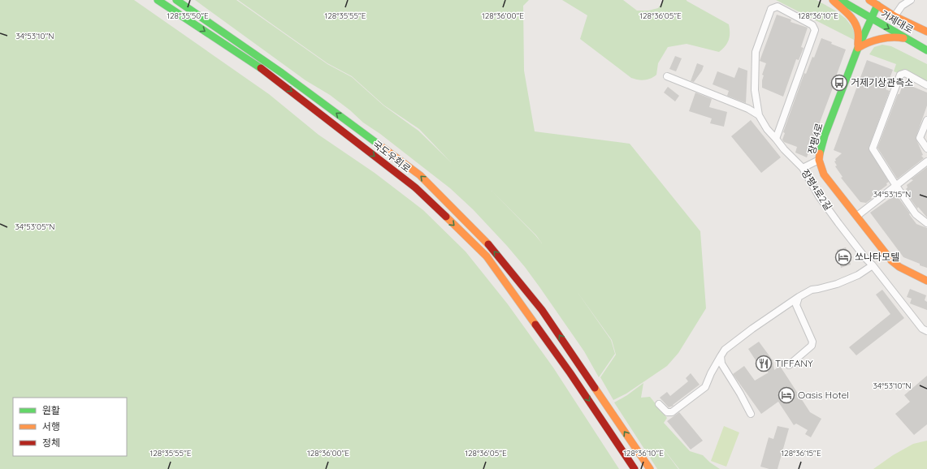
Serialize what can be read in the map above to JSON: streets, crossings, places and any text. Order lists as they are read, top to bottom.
{
  "streets": {
    "main road": ["거제대로", "장평4로", "국도우회로"],
    "street": ["장평4로2길"]
  },
  "crossings": [
    ["거제대로", "장평4로"]
  ],
  "places": {
    "bus stop": ["거제기상관측소"],
    "hotel": ["쏘나타모텔", "Oasis Hotel"],
    "restaurant": ["TIFFANY"]
  },
  "legend": ["원활", "서행", "정체"],
  "coordinates": [
    "128°35'50\"E",
    "128°35'55\"E",
    "128°36'00\"E",
    "128°36'05\"E",
    "128°36'10\"E",
    "34°53'10\"N",
    "34°53'15\"N",
    "34°53'05\"N",
    "128°36'15\"E"
  ]
}
